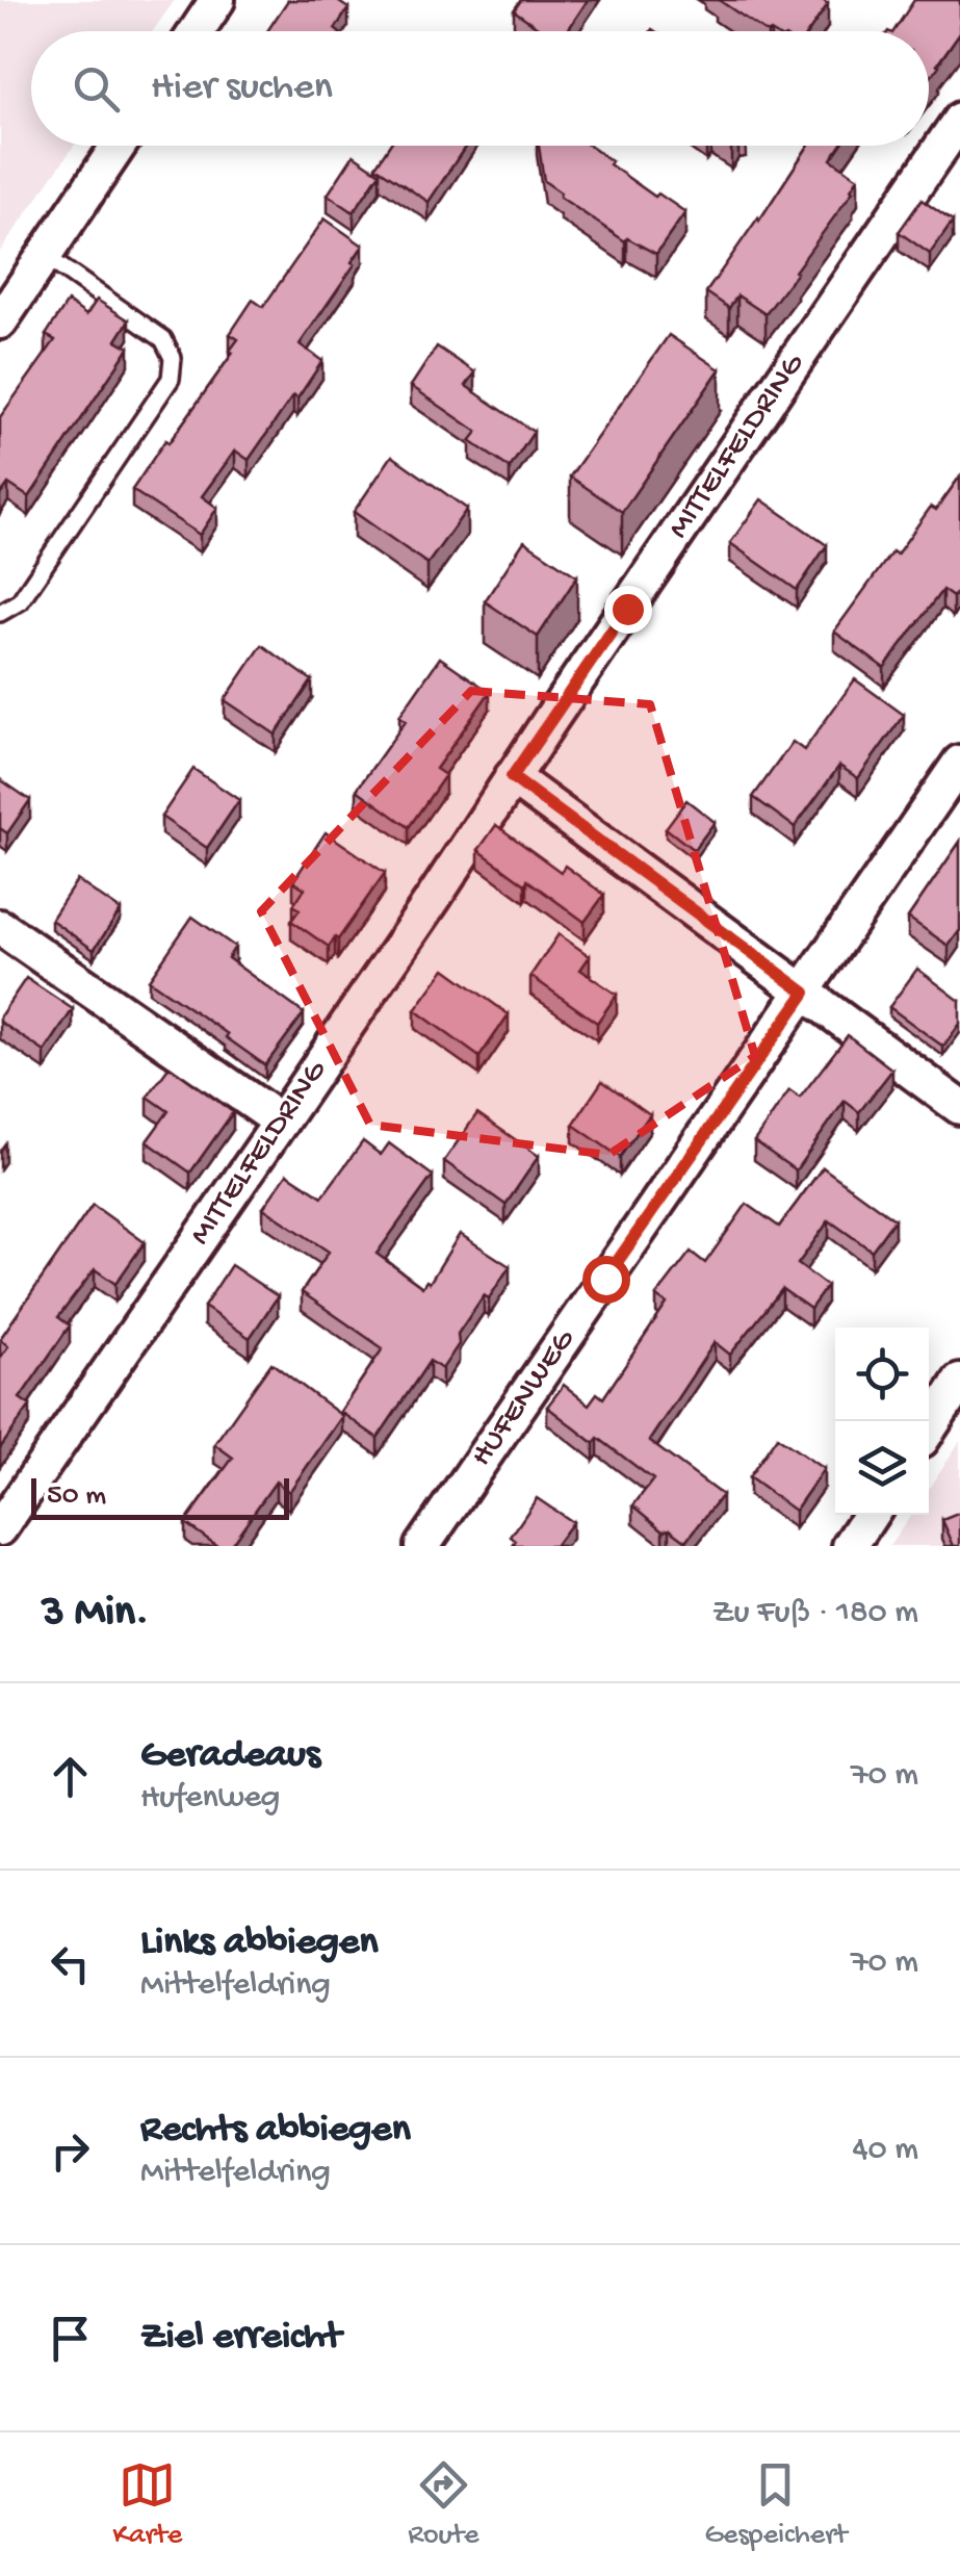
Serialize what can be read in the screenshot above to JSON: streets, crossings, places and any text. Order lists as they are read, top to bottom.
{
  "streets": {
    "street": ["MITTELFELDRING", "HUFENWEG"]
  },
  "scale_bar": "50 m",
  "page": {
    "search": "Hier suchen",
    "scale": "50 m",
    "heading": ["3 Min.", "Zu Fuß · 180 m"],
    "list": [
      ["Geradeaus", "Hufenweg", "70 m"],
      ["Links abbiegen", "Mittelfeldring", "70 m"],
      ["Rechts abbiegen", "Mittelfeldring", "40 m"],
      "Ziel erreicht"
    ],
    "nav": ["Karte", "Route", "Gespeichert"]
  }
}
